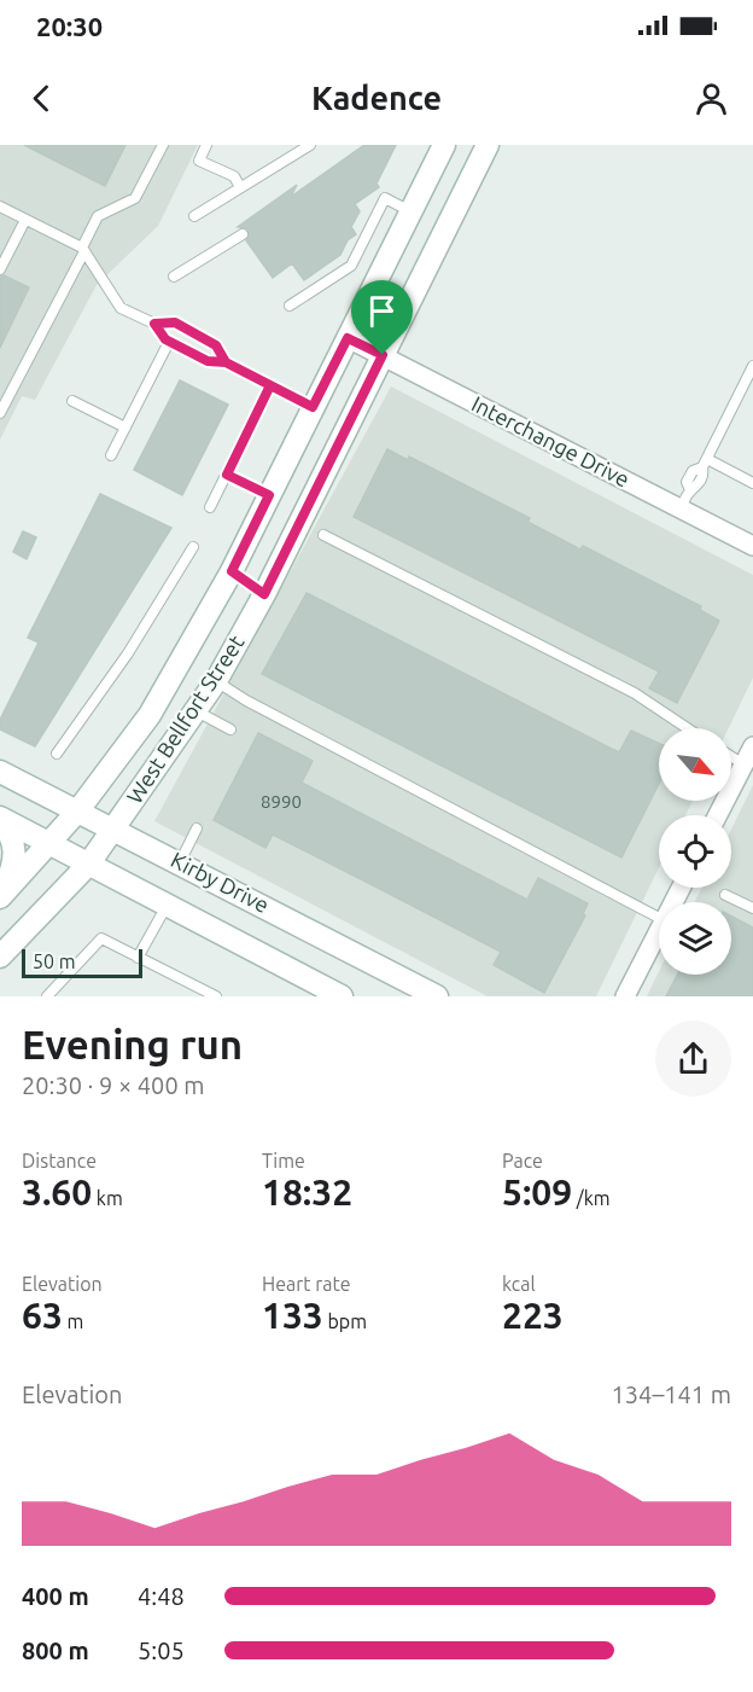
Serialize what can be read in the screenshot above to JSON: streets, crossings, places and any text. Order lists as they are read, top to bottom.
{
  "streets": {
    "main road": ["West Bellfort Street", "Kirby Drive"],
    "street": ["Interchange Drive"]
  },
  "crossings": [
    ["Interchange Drive", "West Bellfort Street"],
    ["West Bellfort Street", "Kirby Drive"]
  ],
  "house_numbers": ["8990"],
  "scale_bar": "50 m",
  "north": "bottom right",
  "page": {
    "status": "20:30",
    "header": "Kadence",
    "scale": "50 m",
    "heading": ["Evening run", "20:30 · 9 × 400 m"],
    "stats": [
      ["Distance", "3.60 km"],
      ["Time", "18:32"],
      ["Pace", "5:09 /km"],
      ["Elevation", "63 m"],
      ["Heart rate", "133 bpm"],
      ["kcal", "223"]
    ],
    "chart": ["Elevation", "134–141 m"],
    "list": [
      {
        "name": "400 m",
        "note": "4:48"
      },
      {
        "name": "800 m",
        "note": "5:05"
      }
    ]
  }
}
